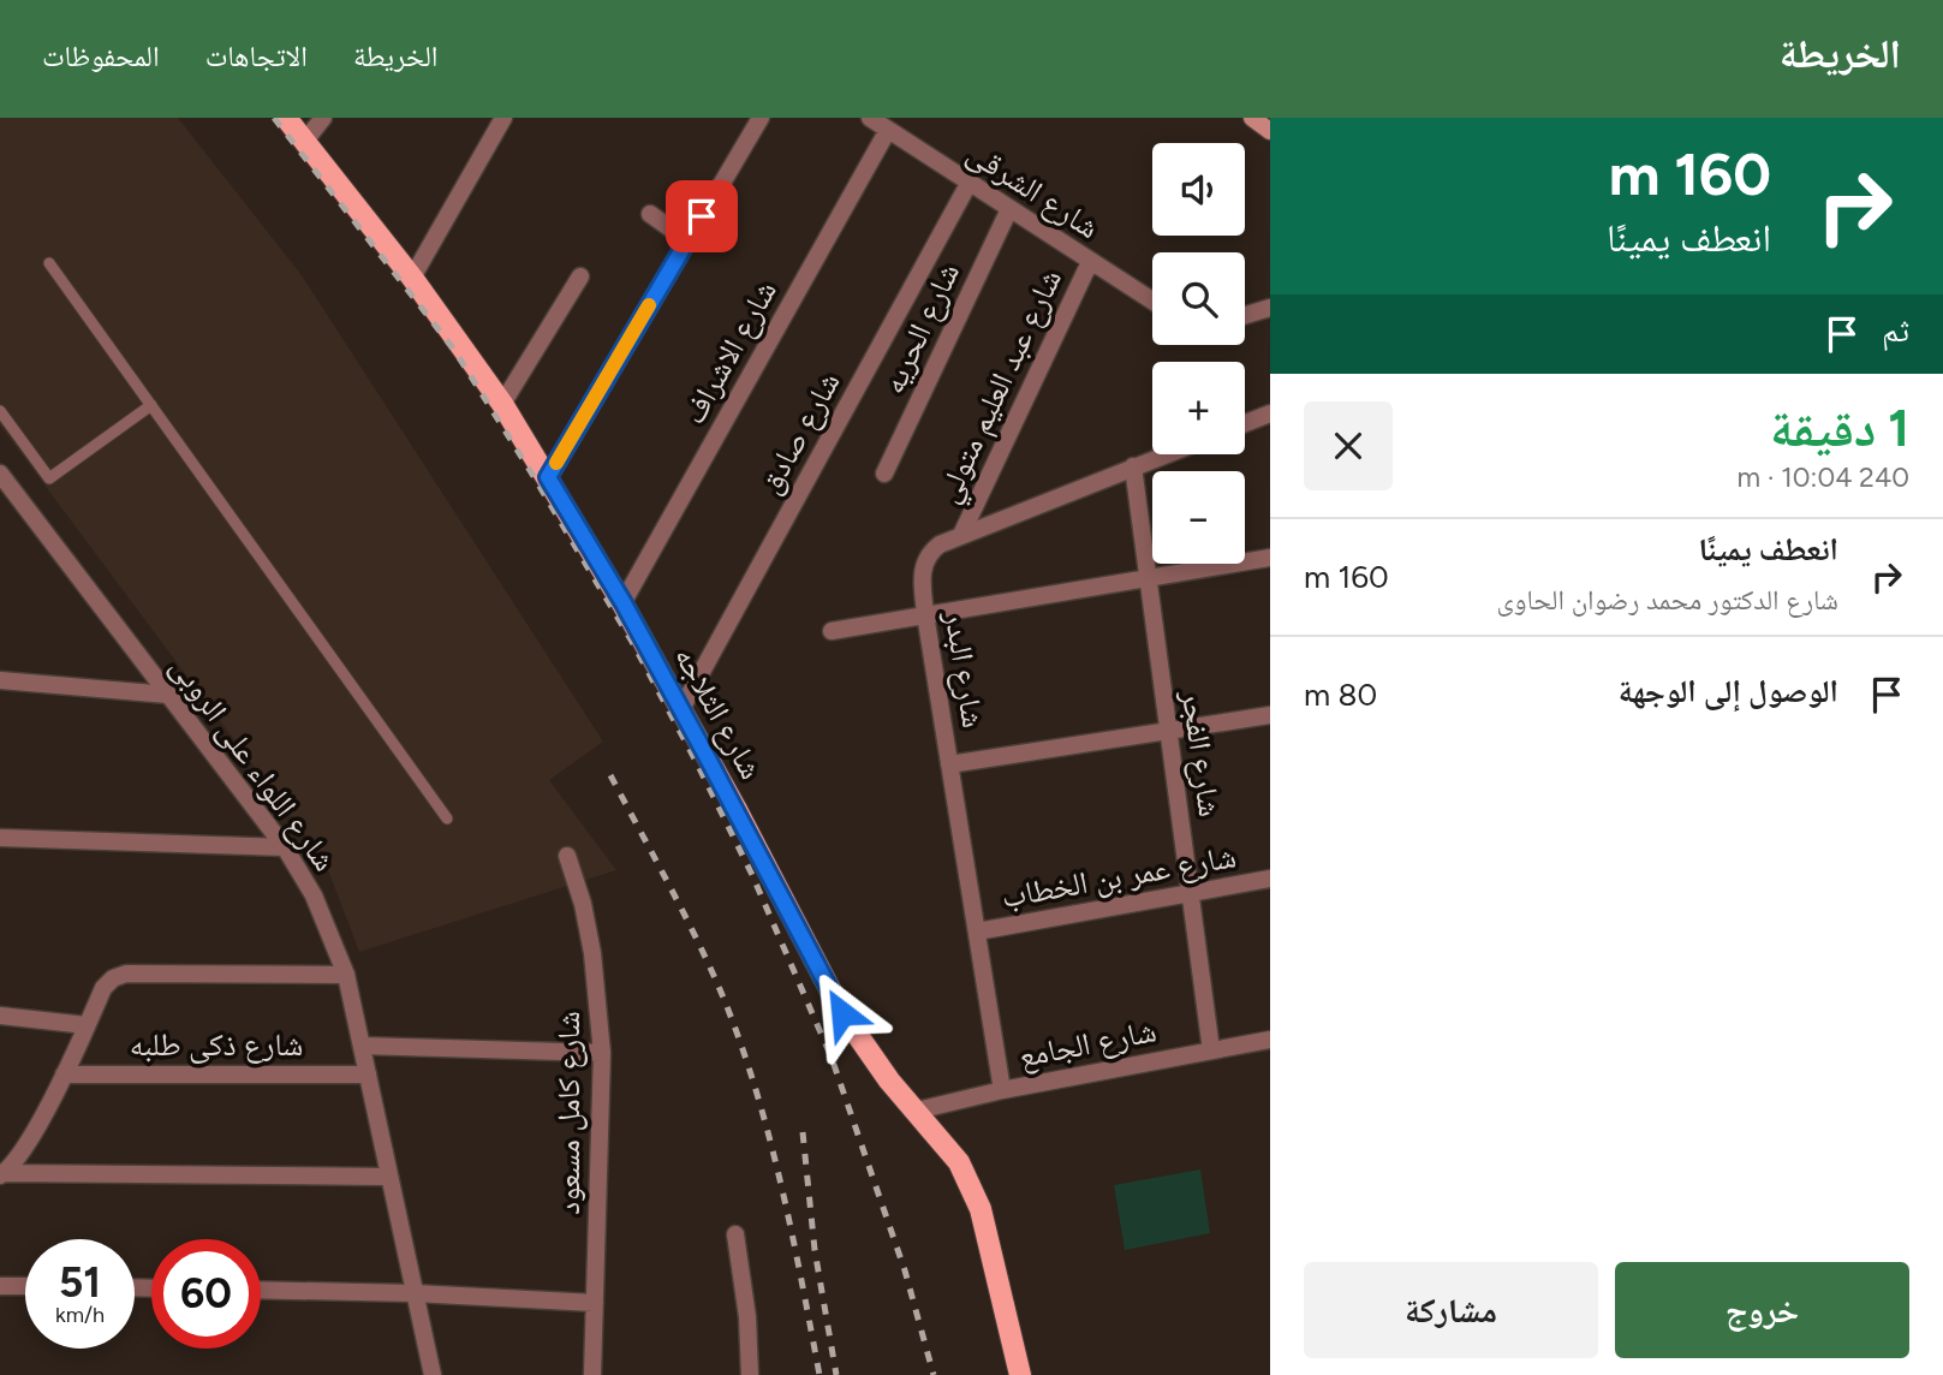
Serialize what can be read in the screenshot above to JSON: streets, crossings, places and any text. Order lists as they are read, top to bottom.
{
  "streets": {
    "main road": ["شارع الثلاجه"],
    "street": [
      "شارع الشرقى",
      "شارع الحريه",
      "شارع الاشراف",
      "شارع عبد العليم متولي",
      "شارع صادق",
      "شارع البدر",
      "شارع الفجر",
      "شارع اللواء على الروبى",
      "شارع عمر بن الخطاب",
      "شارع الجامع",
      "شارع ذكى طلبه",
      "شارع كامل مسعود"
    ]
  },
  "crossings": [
    ["شارع الشرقى", "شارع الحريه"],
    ["شارع الشرقى", "شارع الاشراف"],
    ["شارع الشرقى", "شارع عبد العليم متولي"],
    ["شارع الشرقى", "شارع صادق"],
    ["شارع الاشراف", "شارع الثلاجه"],
    ["شارع عبد العليم متولي", "شارع البدر"],
    ["شارع صادق", "شارع الثلاجه"],
    ["شارع البدر", "شارع الفجر"],
    ["شارع البدر", "شارع عمر بن الخطاب"],
    ["شارع البدر", "شارع الجامع"],
    ["شارع الثلاجه", "شارع الجامع"],
    ["شارع الفجر", "شارع عمر بن الخطاب"],
    ["شارع الفجر", "شارع الجامع"],
    ["شارع اللواء على الروبى", "شارع ذكى طلبه"]
  ],
  "page": {
    "header": "الخريطة",
    "nav": ["الخريطة", "الاتجاهات", "المحفوظات"],
    "turn": ["160 m", "انعطف يمينًا"],
    "map_buttons": ["+", "−"],
    "then": "ثم",
    "heading": ["1 دقيقة", "240 m · 10:04"],
    "list": [
      {
        "name": "انعطف يمينًا",
        "note": "شارع الدكتور محمد رضوان الحاوى",
        "value": "160 m"
      },
      {
        "name": "الوصول إلى الوجهة",
        "value": "80 m"
      }
    ],
    "speed": "51 km/h",
    "limit": "60",
    "buttons": ["خروج", "مشاركة"]
  }
}
